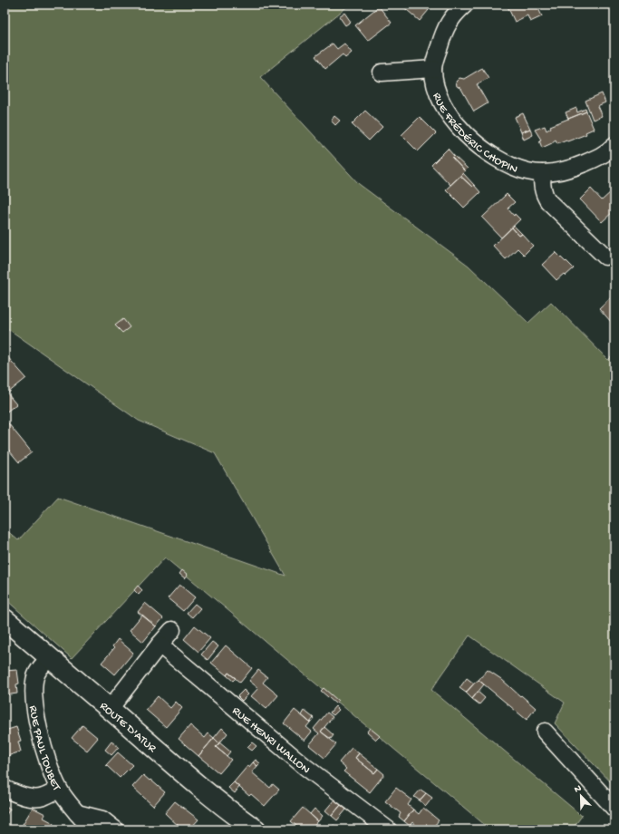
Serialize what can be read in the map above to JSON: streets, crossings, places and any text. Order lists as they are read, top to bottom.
{
  "streets": {
    "main road": ["ROUTE D'ATUR"],
    "street": ["RUE FRÉDÉRIC CHOPIN", "RUE HENRI WALLON", "RUE PAUL TOUBET"]
  },
  "crossings": [
    ["ROUTE D'ATUR", "RUE PAUL TOUBET"]
  ],
  "north": "top left"
}
